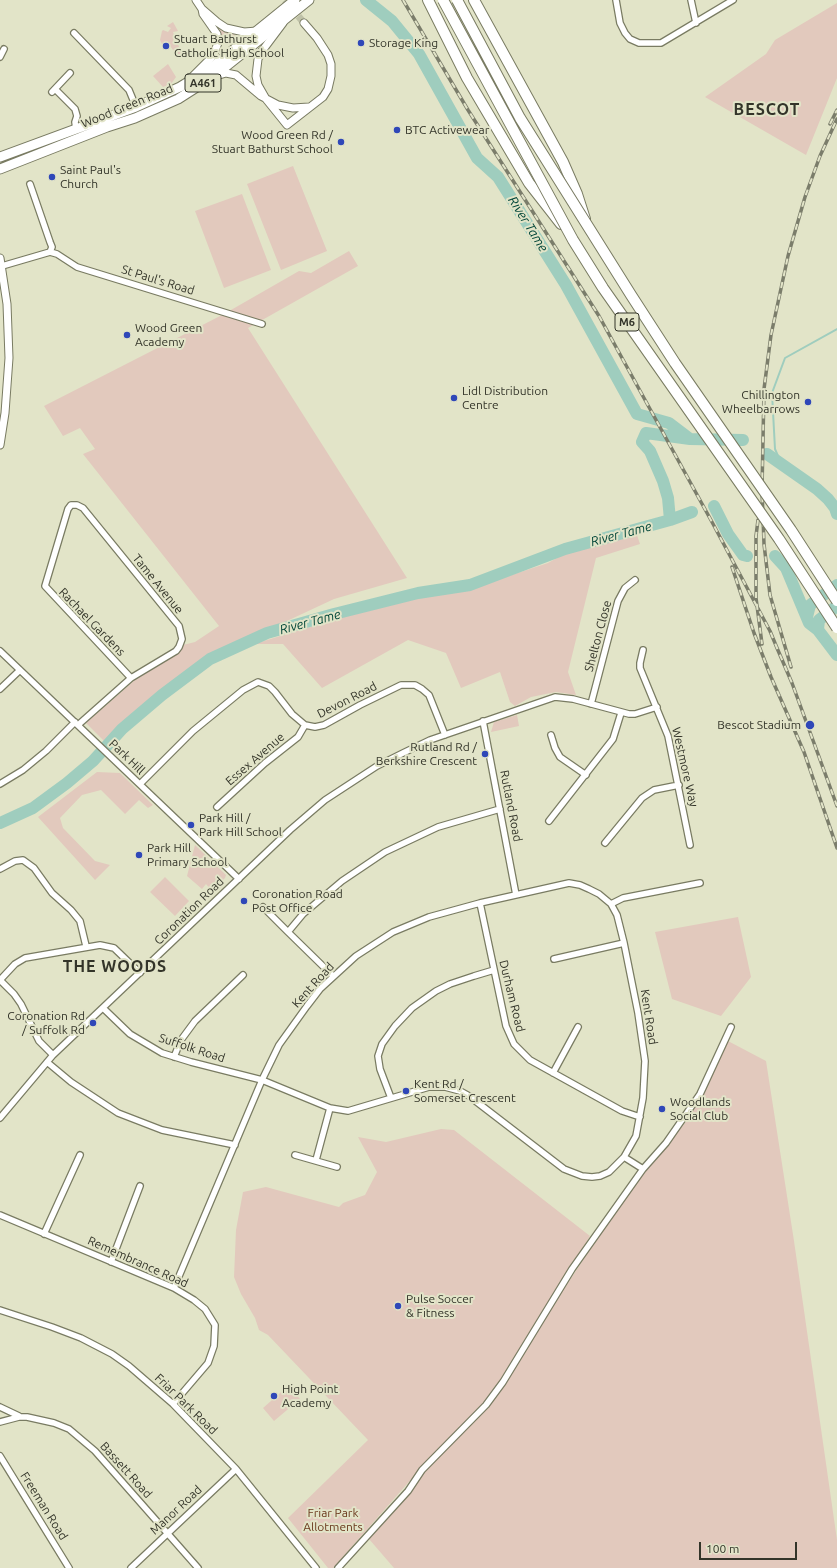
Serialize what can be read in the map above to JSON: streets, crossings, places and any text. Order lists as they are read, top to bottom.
{
  "streets": {
    "highway": ["A461", "Wood Green Road", "M6"],
    "street": [
      "St Paul's Road",
      "Tame Avenue",
      "Rachael Gardens",
      "Shelton Close",
      "Devon Road",
      "Park Hill",
      "Essex Avenue",
      "Westmore Way",
      "Rutland Road",
      "Coronation Road",
      "Kent Road",
      "Durham Road",
      "Suffolk Road",
      "Remembrance Road",
      "Friar Park Road",
      "Bassett Road",
      "Freeman Road",
      "Manor Road"
    ]
  },
  "crossings": [
    ["Tame Avenue", "Rachael Gardens"],
    ["Tame Avenue", "Park Hill"],
    ["Shelton Close", "Coronation Road"],
    ["Devon Road", "Park Hill"],
    ["Devon Road", "Essex Avenue"],
    ["Devon Road", "Coronation Road"],
    ["Park Hill", "Coronation Road"],
    ["Westmore Way", "Coronation Road"],
    ["Rutland Road", "Coronation Road"],
    ["Rutland Road", "Kent Road"],
    ["Coronation Road", "Suffolk Road"],
    ["Kent Road", "Durham Road"],
    ["Kent Road", "Suffolk Road"],
    ["Kent Road", "Remembrance Road"],
    ["Remembrance Road", "Friar Park Road"],
    ["Friar Park Road", "Manor Road"],
    ["Bassett Road", "Manor Road"]
  ],
  "districts": ["BESCOT", "THE WOODS"],
  "water": ["River Tame"],
  "parks": ["Friar Park Allotments"],
  "places": [
    "Storage King",
    "Stuart Bathurst Catholic High School",
    "BTC Activewear",
    "Wood Green Rd / Stuart Bathurst School",
    "Saint Paul's Church",
    "Wood Green Academy",
    "Lidl Distribution Centre",
    "Chillington Wheelbarrows",
    "Bescot Stadium",
    "Rutland Rd / Berkshire Crescent",
    "Park Hill / Park Hill School",
    "Park Hill Primary School",
    "Coronation Road Post Office",
    "Coronation Rd / Suffolk Rd",
    "Kent Rd / Somerset Crescent",
    "Woodlands Social Club",
    "Pulse Soccer & Fitness",
    "High Point Academy"
  ],
  "scale_bar": "100 m"
}
